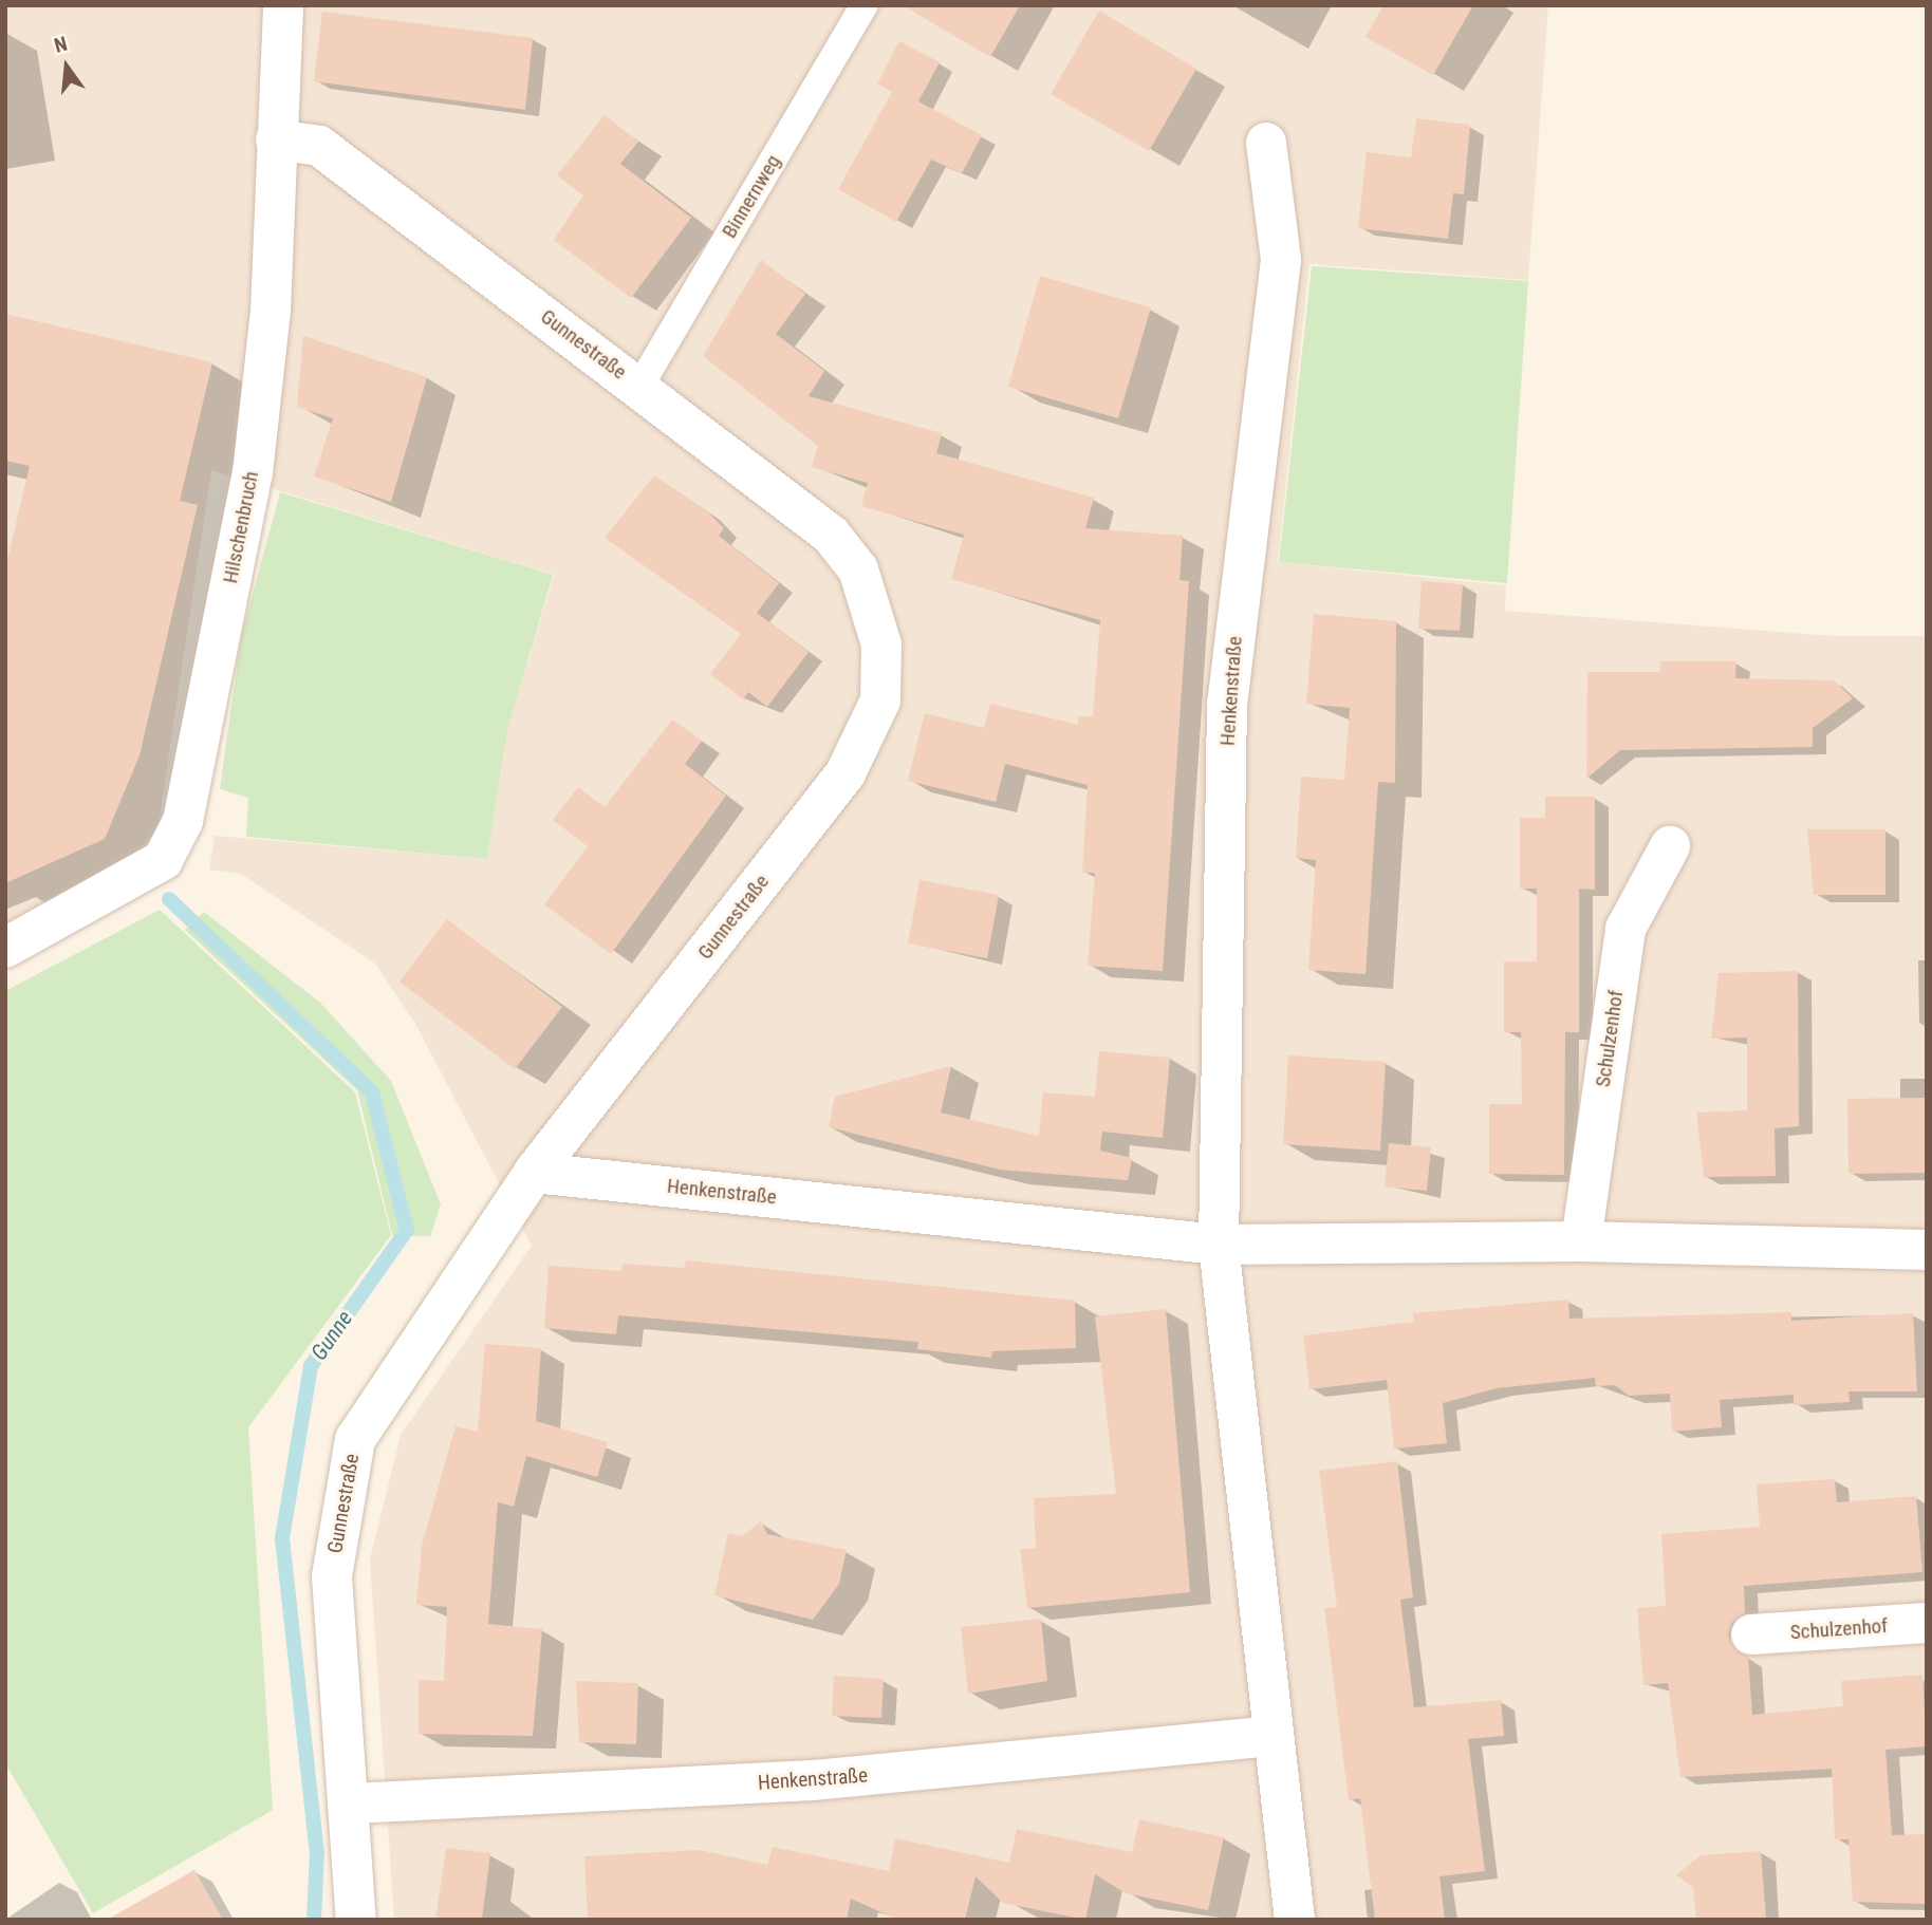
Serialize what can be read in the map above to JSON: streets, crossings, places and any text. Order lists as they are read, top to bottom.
{
  "streets": {
    "street": [
      "Gunnestraße",
      "Hilschenbruch",
      "Henkenstraße",
      "Schulzenhof"
    ],
    "lane": ["Binnernweg"]
  },
  "crossings": [
    ["Binnernweg", "Gunnestraße"],
    ["Gunnestraße", "Hilschenbruch"],
    ["Gunnestraße", "Henkenstraße"]
  ],
  "water": ["Gunne"],
  "north": "top"
}
